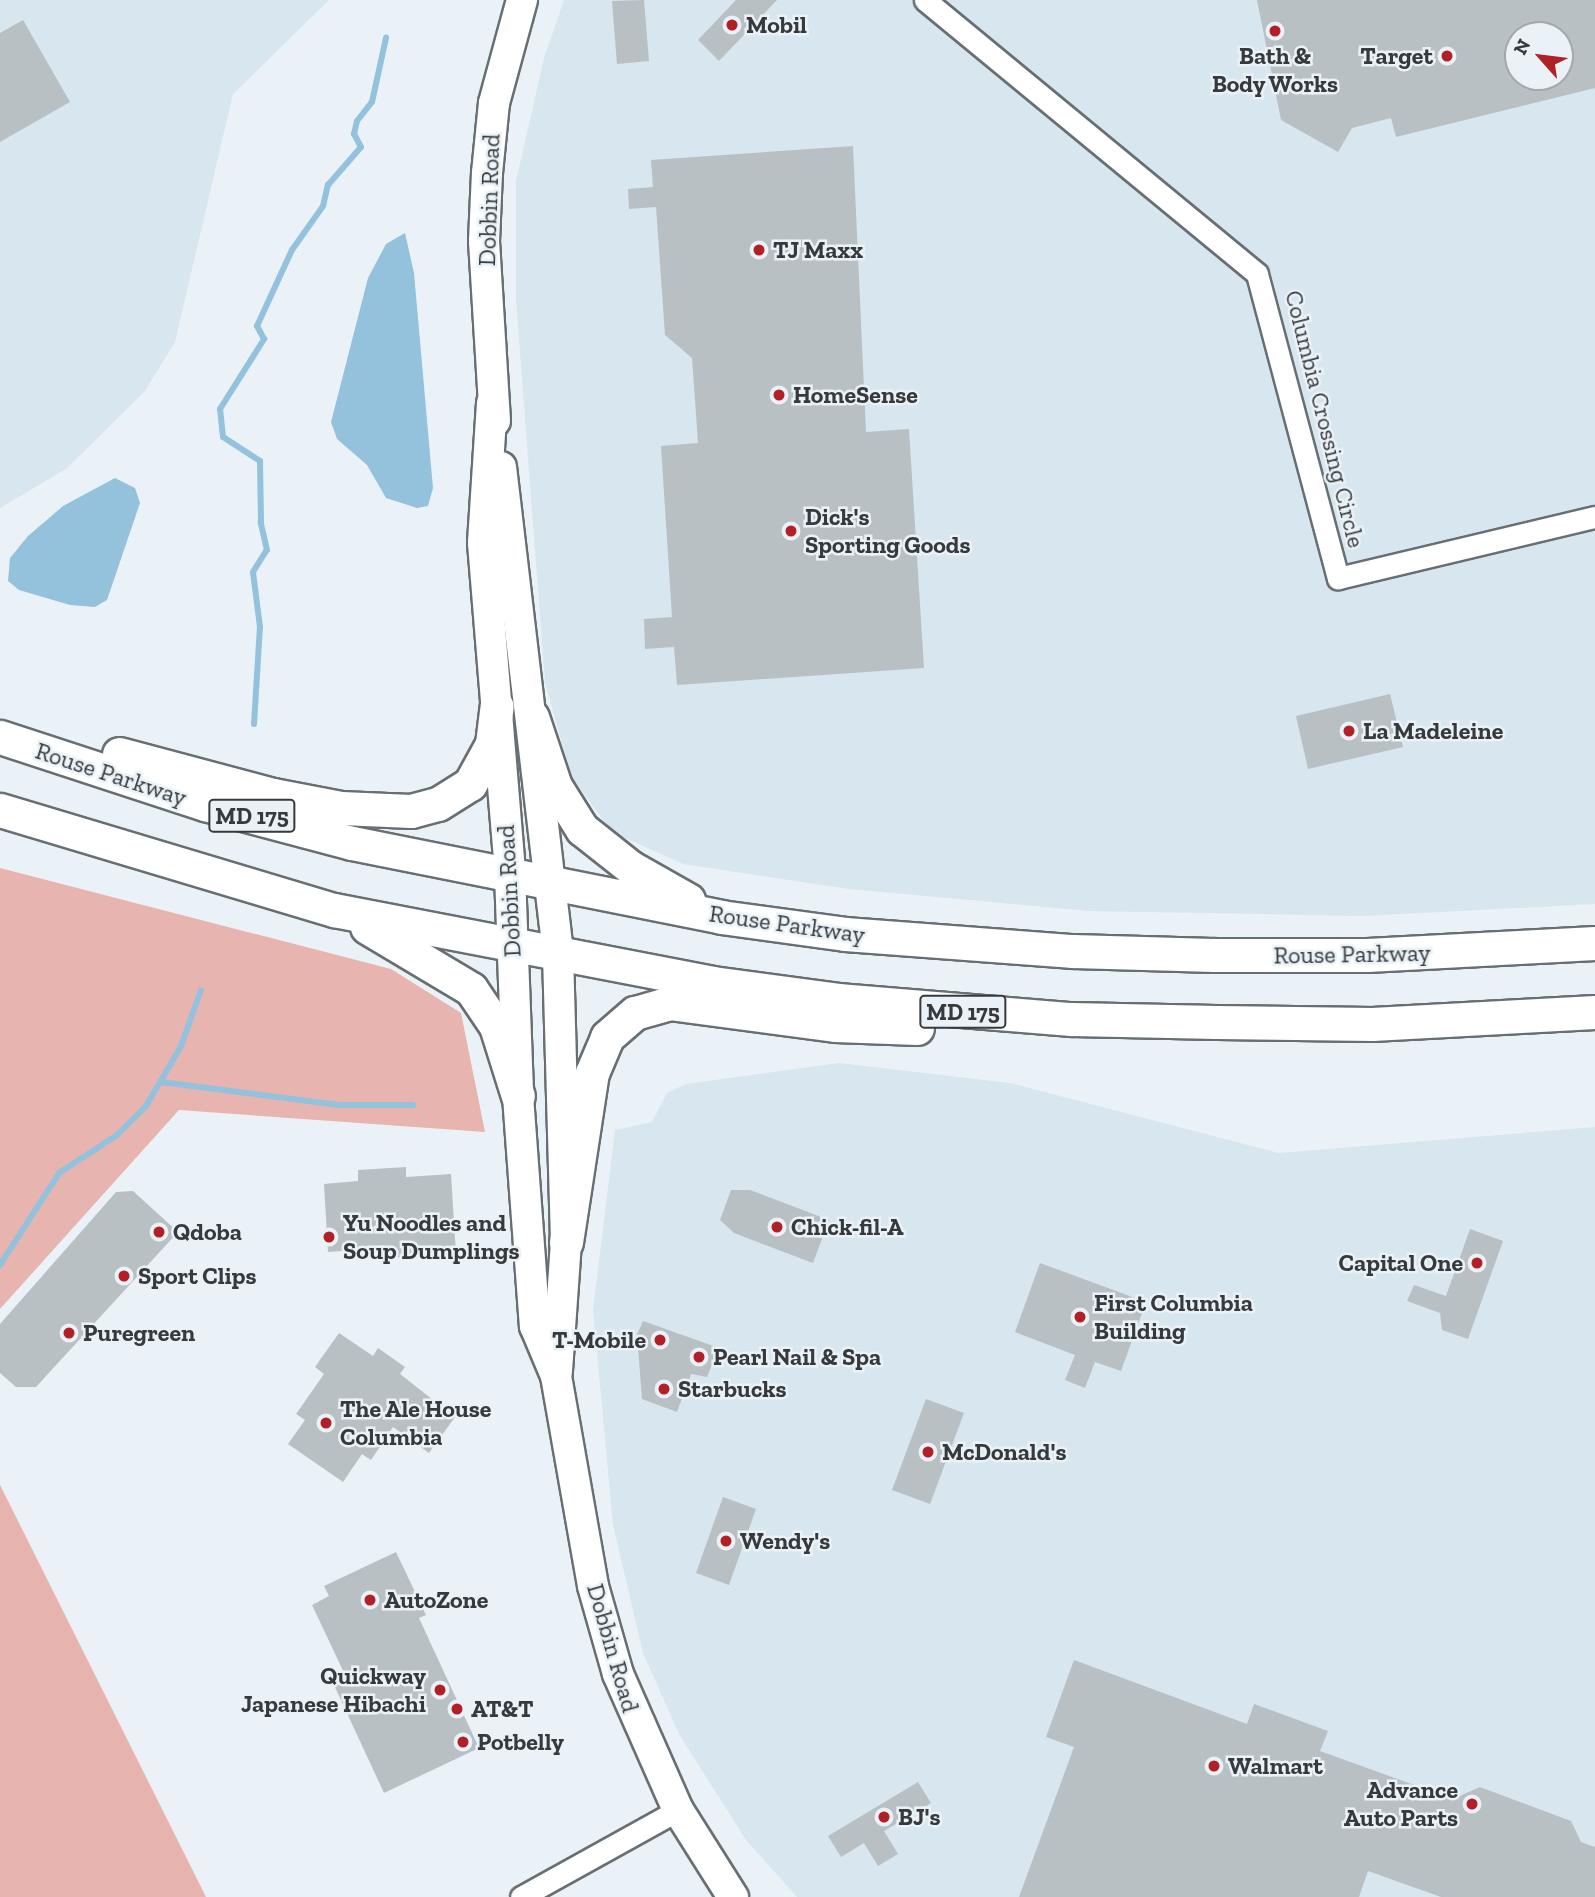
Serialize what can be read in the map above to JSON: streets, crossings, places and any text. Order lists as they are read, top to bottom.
{
  "streets": {
    "main road": ["Rouse Parkway", "MD 175"],
    "street": ["Dobbin Road", "Columbia Crossing Circle"]
  },
  "crossings": [
    ["Dobbin Road", "Rouse Parkway"],
    ["Dobbin Road", "MD 175"]
  ],
  "places": [
    "Mobil",
    "Bath & Body Works",
    "Target",
    "TJ Maxx",
    "HomeSense",
    "Dick's Sporting Goods",
    "La Madeleine",
    "Chick-fil-A",
    "Qdoba",
    "Yu Noodles and Soup Dumplings",
    "Capital One",
    "Sport Clips",
    "First Columbia Building",
    "Puregreen",
    "T-Mobile",
    "Pearl Nail & Spa",
    "Starbucks",
    "The Ale House Columbia",
    "McDonald's",
    "Wendy's",
    "AutoZone",
    "Quickway Japanese Hibachi",
    "AT&T",
    "Potbelly",
    "Walmart",
    "Advance Auto Parts",
    "BJ's"
  ],
  "north": "top left"
}
